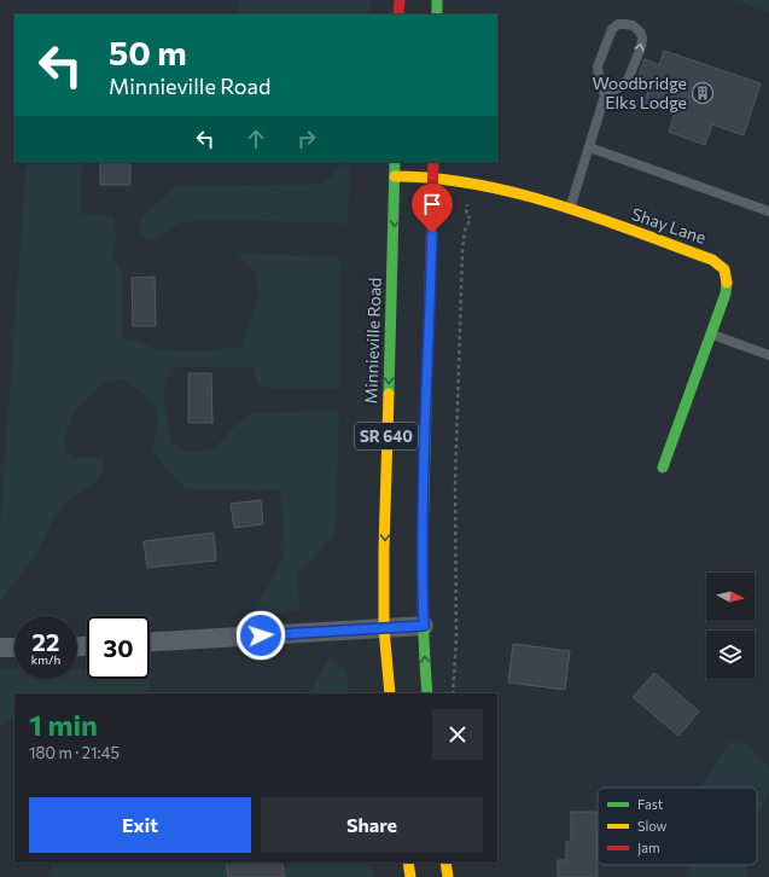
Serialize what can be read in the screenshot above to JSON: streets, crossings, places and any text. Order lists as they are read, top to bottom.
{
  "streets": {
    "main road": ["Shay Lane", "Minnieville Road", "SR 640"]
  },
  "crossings": [
    ["Shay Lane", "Minnieville Road"],
    ["Shay Lane", "SR 640"]
  ],
  "places": {
    "building": ["Woodbridge Elks Lodge"]
  },
  "legend": ["Fast", "Slow", "Jam"],
  "north": "right",
  "page": {
    "turn": ["50 m", "Minnieville Road"],
    "speed": "22 km/h",
    "limit": "30",
    "heading": ["1 min", "180 m · 21:45"],
    "buttons": ["Exit", "Share"]
  }
}
